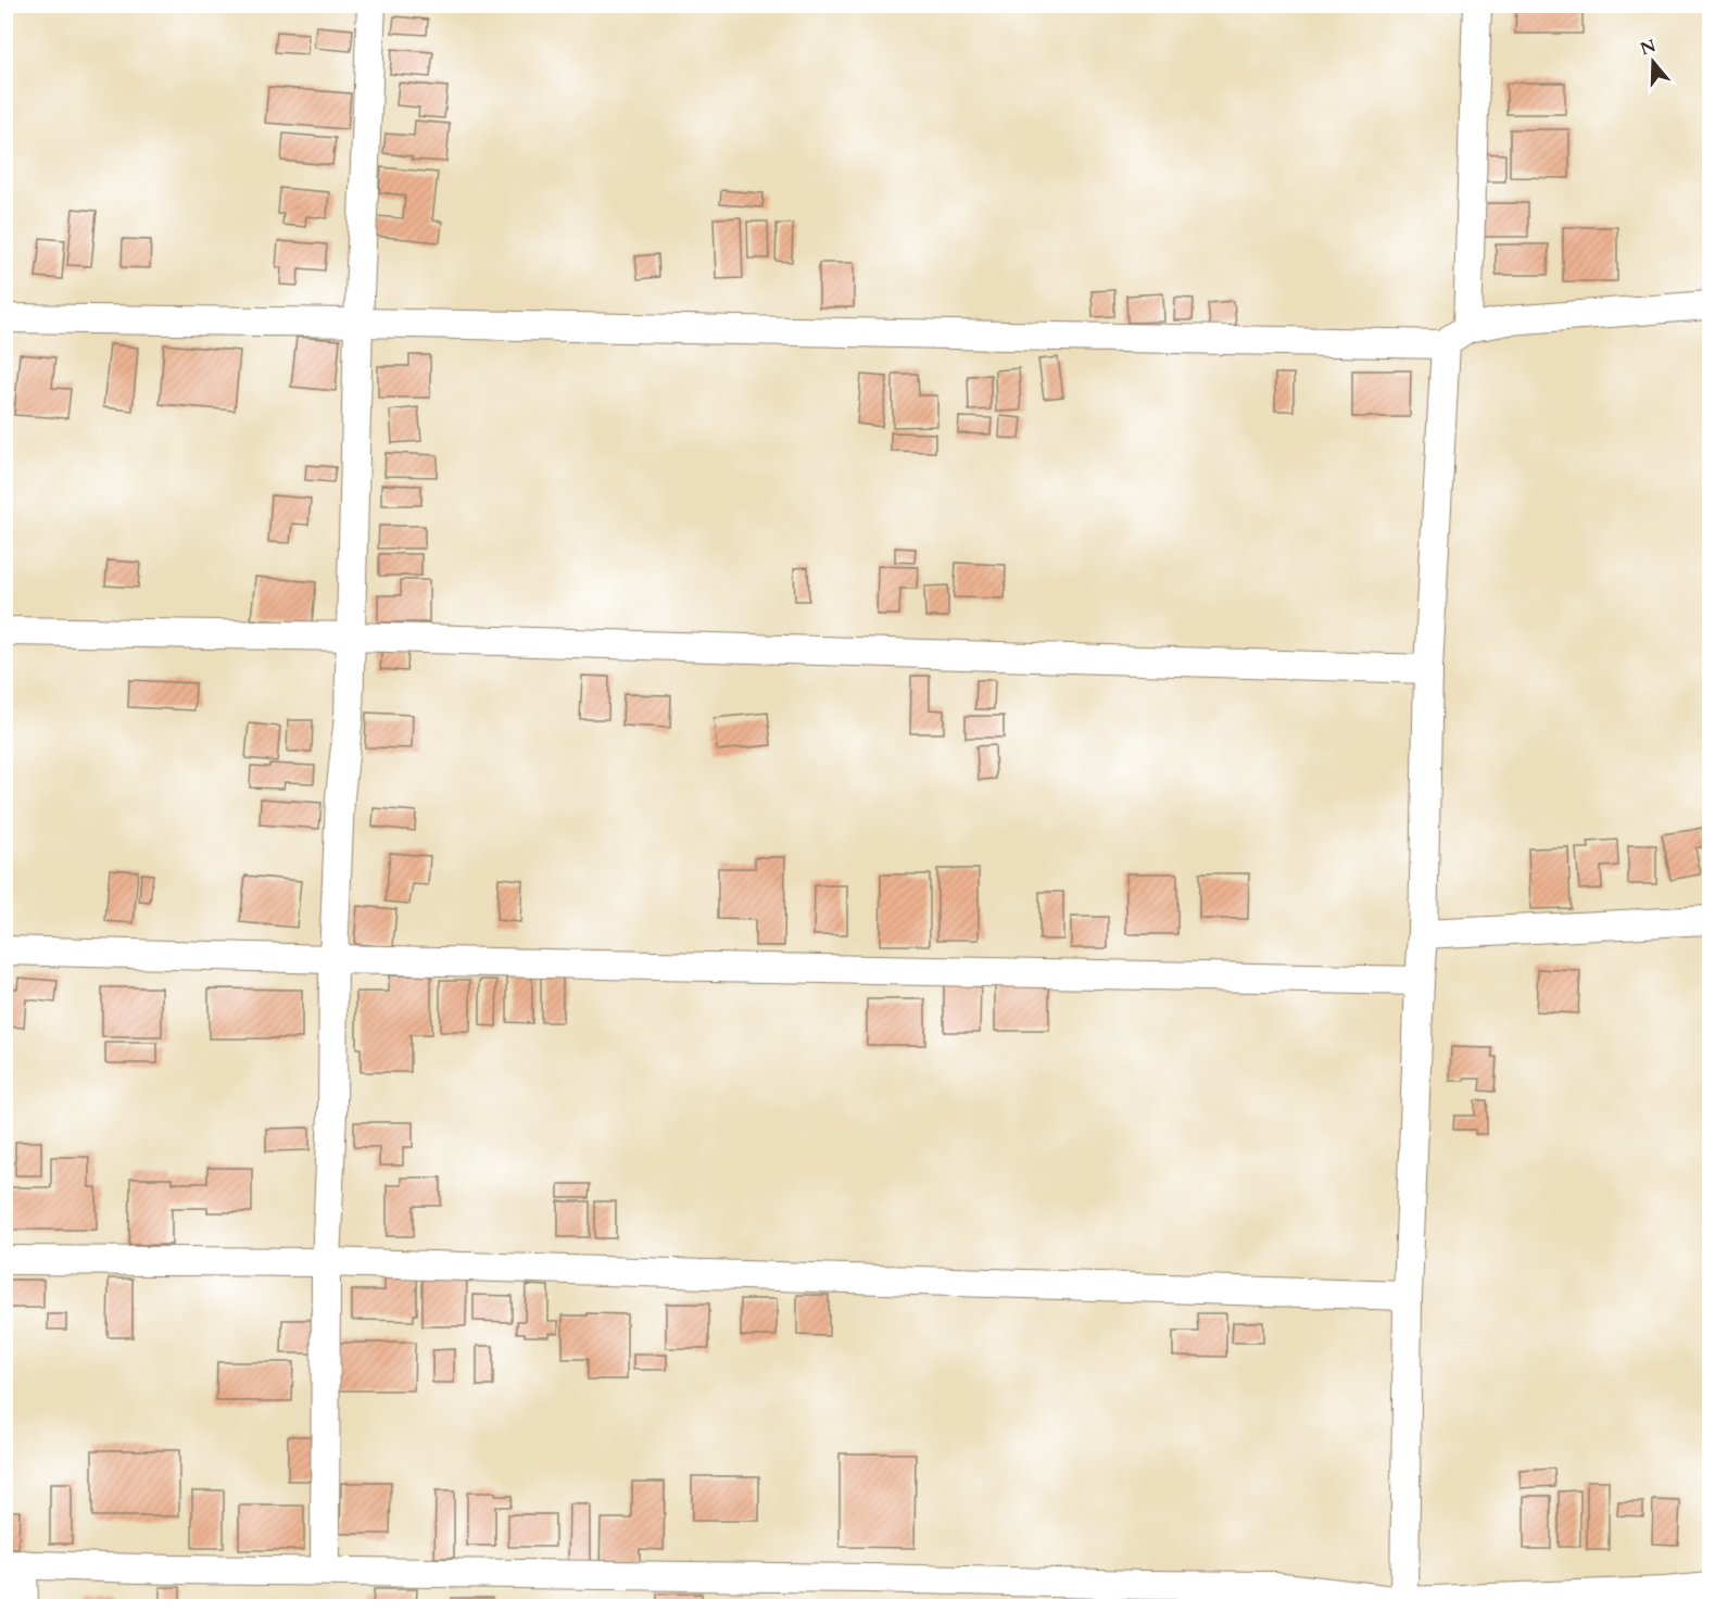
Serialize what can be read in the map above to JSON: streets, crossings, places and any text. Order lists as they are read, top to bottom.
{
  "north": "top"
}
